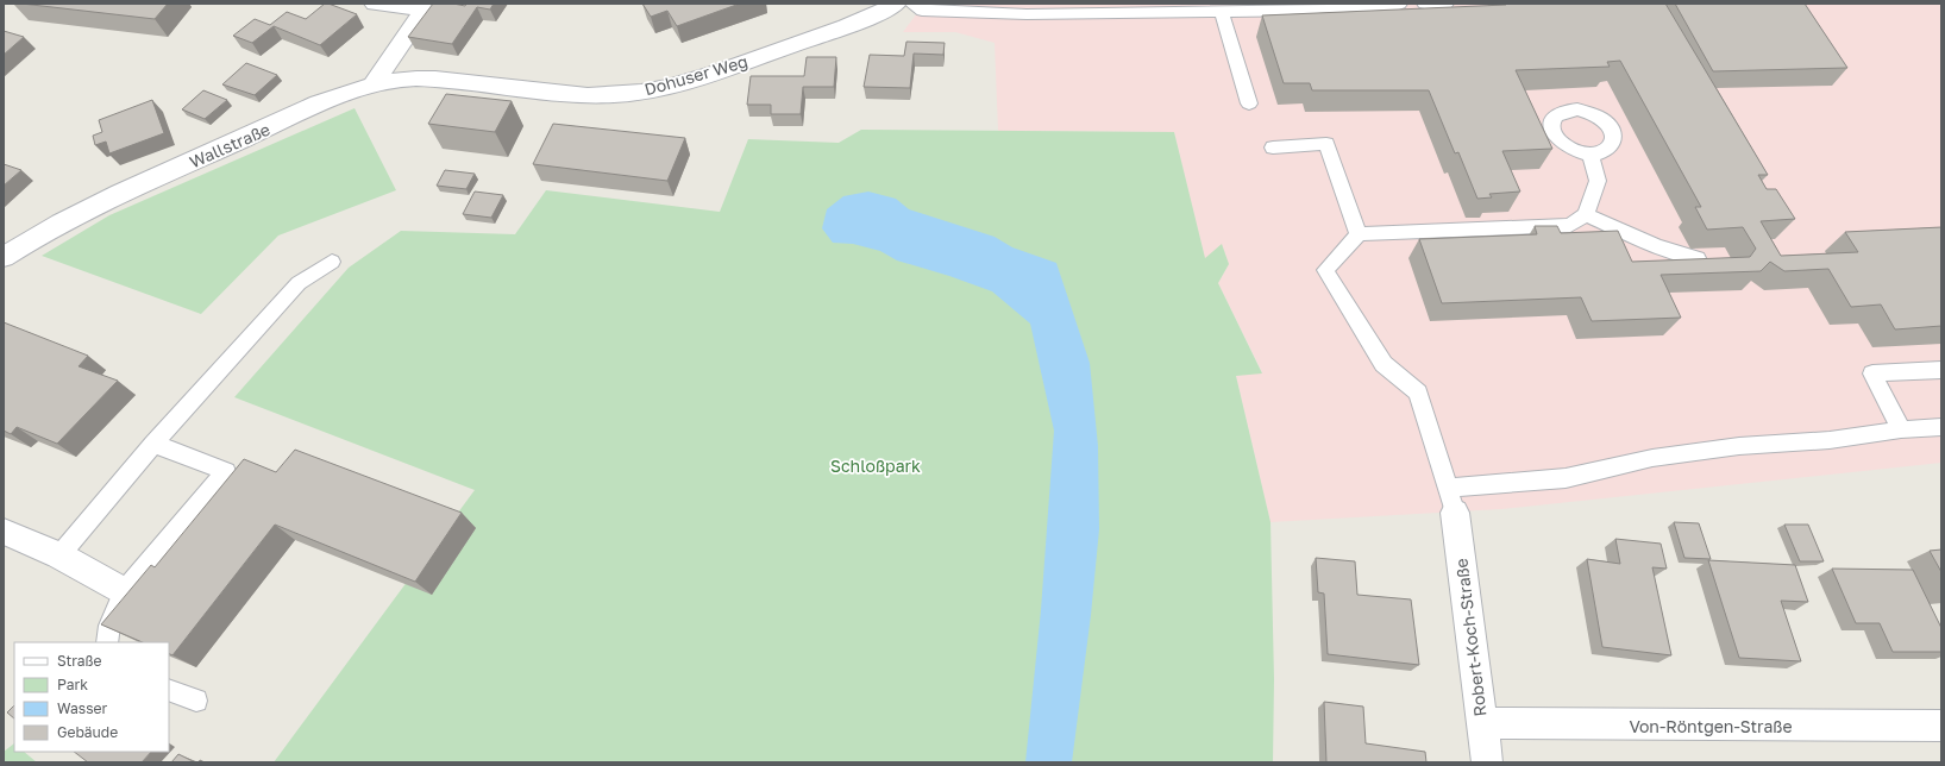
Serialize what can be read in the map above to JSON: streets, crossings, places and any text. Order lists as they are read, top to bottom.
{
  "streets": {
    "street": [
      "Dohuser Weg",
      "Wallstraße",
      "Robert-Koch-Straße",
      "Von-Röntgen-Straße"
    ]
  },
  "crossings": [
    ["Dohuser Weg", "Wallstraße"],
    ["Robert-Koch-Straße", "Von-Röntgen-Straße"]
  ],
  "parks": ["Schloßpark"],
  "legend": [
    "Straße",
    "Park",
    "Wasser",
    "Gebäude"
  ]
}
